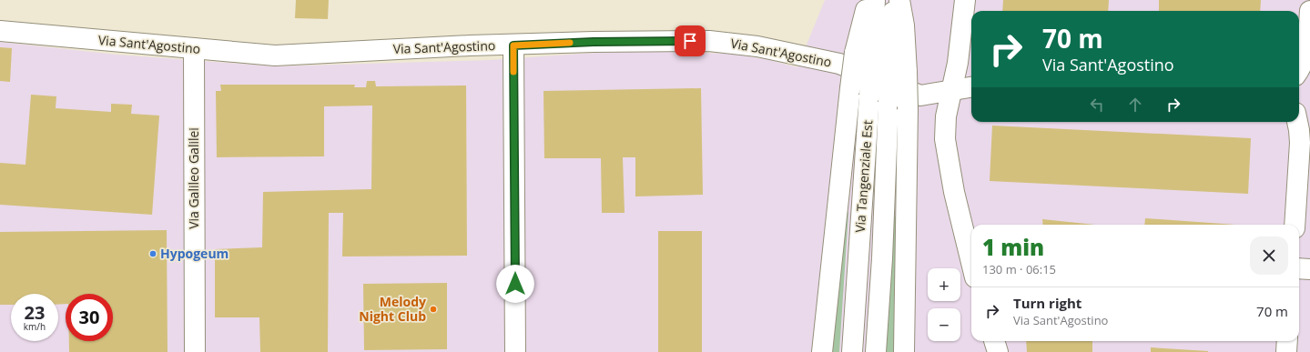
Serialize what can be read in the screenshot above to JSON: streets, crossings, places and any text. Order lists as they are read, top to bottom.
{
  "streets": {
    "street": ["Via Sant'Agostino", "Via Tangenziale Est", "Via Galileo Galilei"]
  },
  "crossings": [
    ["Via Sant'Agostino", "Via Galileo Galilei"]
  ],
  "places": ["Hypogeum", "Melody Night Club"],
  "page": {
    "turn": ["70 m", "Via Sant'Agostino"],
    "heading": ["1 min", "130 m · 06:15"],
    "map_buttons": ["+", "−"],
    "list": [
      {
        "name": "Turn right",
        "note": "Via Sant'Agostino",
        "value": "70 m"
      }
    ],
    "speed": "23 km/h",
    "limit": "30"
  }
}
